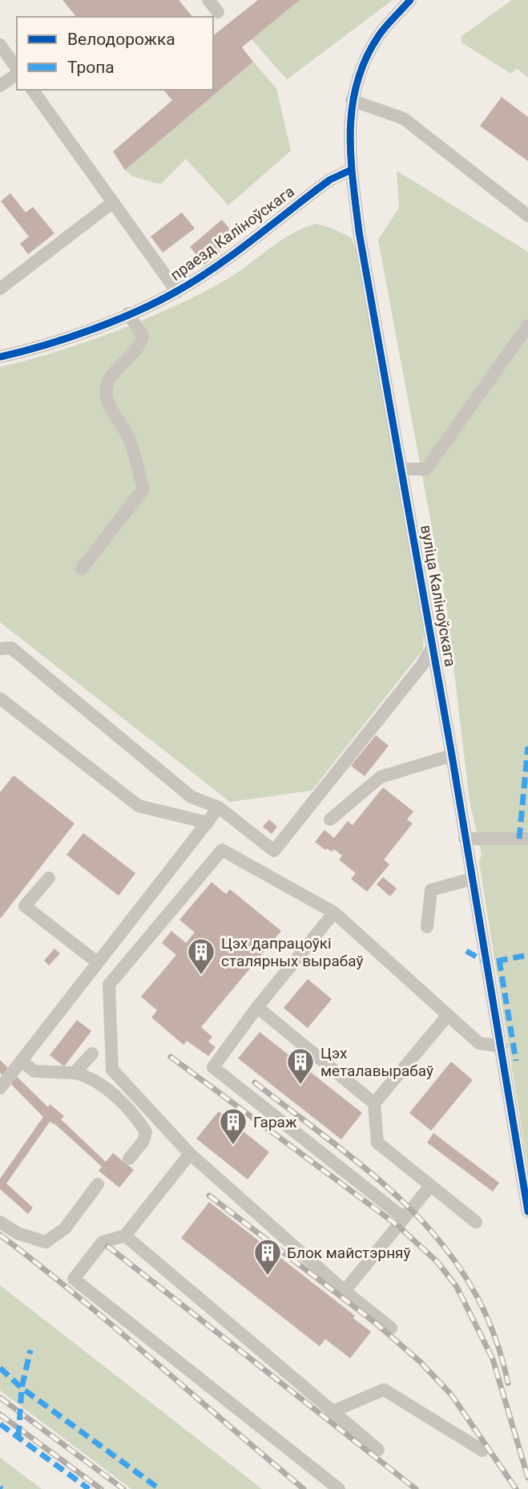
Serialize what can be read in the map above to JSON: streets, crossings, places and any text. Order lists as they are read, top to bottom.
{
  "streets": {
    "street": ["праезд Каліноўскага", "вуліца Каліноўскага"]
  },
  "crossings": [
    ["праезд Каліноўскага", "вуліца Каліноўскага"]
  ],
  "places": {
    "building": [
      "Цэх дапрацоўкі сталярных вырабаў",
      "Цэх металавырабаў",
      "Гараж",
      "Блок майстэрняў"
    ]
  },
  "legend": ["Велодорожка", "Тропа"]
}
